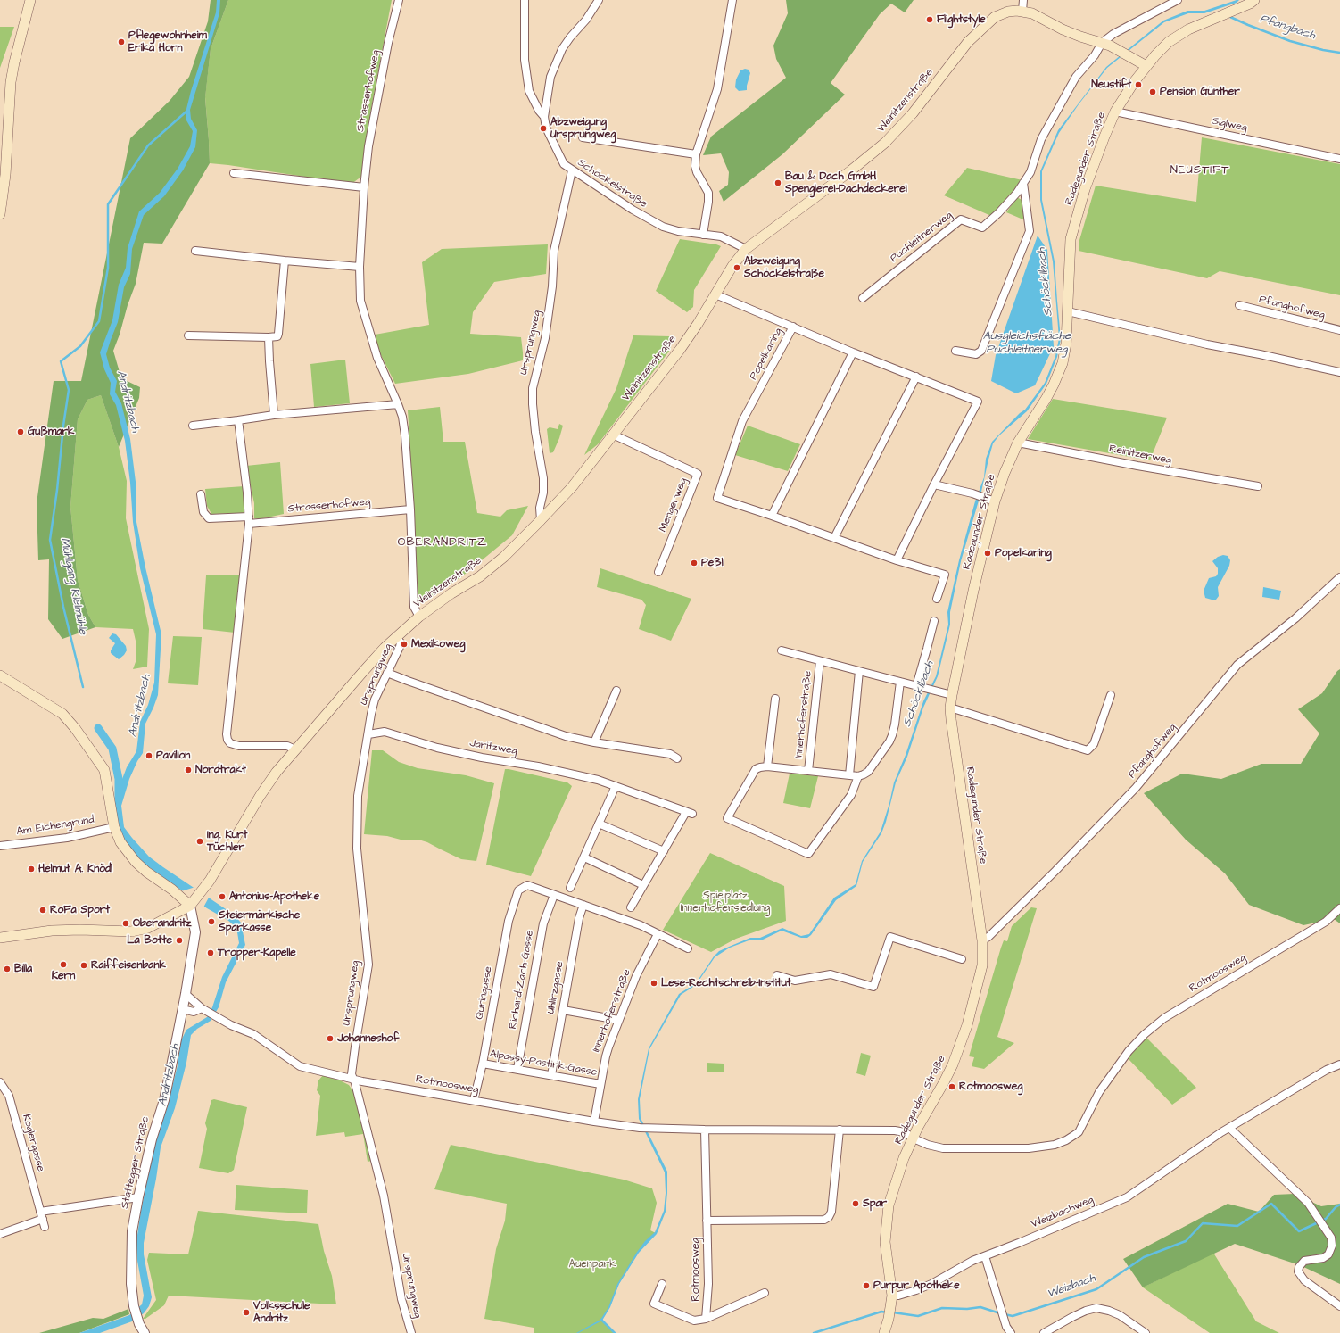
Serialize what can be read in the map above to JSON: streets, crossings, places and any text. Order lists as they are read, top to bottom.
{
  "streets": {
    "main road": ["Weinitzenstraße", "Radegunder Straße"],
    "street": [
      "Strasserhofweg",
      "Siglweg",
      "Schöckelstraße",
      "Puchleitnerweg",
      "Pfanghofweg",
      "Ursprungweg",
      "Popelkaring",
      "Reinitzerweg",
      "Mengerweg",
      "Innerhoferstraße",
      "Jaritzweg",
      "Am Eichengrund",
      "Rotmoosweg",
      "Richard-Zach-Gasse",
      "Uhlirzgasse",
      "Quringasse",
      "Alpassy-Pastirk-Gasse",
      "Koglergasse",
      "Stattegger Straße",
      "Weizbachweg"
    ]
  },
  "crossings": [
    ["Strasserhofweg", "Weinitzenstraße"],
    ["Weinitzenstraße", "Radegunder Straße"],
    ["Weinitzenstraße", "Schöckelstraße"],
    ["Weinitzenstraße", "Puchleitnerweg"],
    ["Weinitzenstraße", "Ursprungweg"],
    ["Weinitzenstraße", "Popelkaring"],
    ["Weinitzenstraße", "Mengerweg"],
    ["Weinitzenstraße", "Stattegger Straße"],
    ["Siglweg", "Radegunder Straße"],
    ["Radegunder Straße", "Pfanghofweg"],
    ["Radegunder Straße", "Reinitzerweg"],
    ["Radegunder Straße", "Innerhoferstraße"],
    ["Radegunder Straße", "Rotmoosweg"],
    ["Radegunder Straße", "Weizbachweg"],
    ["Schöckelstraße", "Ursprungweg"],
    ["Ursprungweg", "Jaritzweg"],
    ["Ursprungweg", "Rotmoosweg"],
    ["Innerhoferstraße", "Rotmoosweg"],
    ["Innerhoferstraße", "Alpassy-Pastirk-Gasse"],
    ["Rotmoosweg", "Quringasse"],
    ["Rotmoosweg", "Stattegger Straße"],
    ["Richard-Zach-Gasse", "Quringasse"],
    ["Richard-Zach-Gasse", "Alpassy-Pastirk-Gasse"],
    ["Uhlirzgasse", "Alpassy-Pastirk-Gasse"],
    ["Quringasse", "Alpassy-Pastirk-Gasse"]
  ],
  "districts": ["NEUSTIFT", "OBERANDRITZ"],
  "water": [
    "Pfangbach",
    "Schöcklbach",
    "Ausgleichsfläche Puchleitnerweg",
    "Andritzbach",
    "Mühlgang Rielmühle",
    "Weizbach"
  ],
  "parks": ["Spielplatz Innerhofersiedlung", "Auenpark"],
  "places": [
    "Flightstyle",
    "Pflegewohnheim Erika Horn",
    "Neustift",
    "Pension Günther",
    "Abzweigung Ursprungweg",
    "Bau & Dach GmbH Spenglerei-Dachdeckerei",
    "Abzweigung Schöckelstraße",
    "Gußmark",
    "Popelkaring",
    "Peßl",
    "Mexikoweg",
    "Pavillon",
    "Nordtrakt",
    "Ing. Kurt Tüchler",
    "Helmut A. Knödl",
    "Antonius-Apotheke",
    "RoFa Sport",
    "Steiermärkische Sparkasse",
    "Oberandritz",
    "La Botte",
    "Tropper-Kapelle",
    "Kern",
    "Raiffeisenbank",
    "Billa",
    "Lese-Rechtschreib-Institut",
    "Johanneshof",
    "Rotmoosweg",
    "Spar",
    "Purpur Apotheke",
    "Volksschule Andritz"
  ]
}
